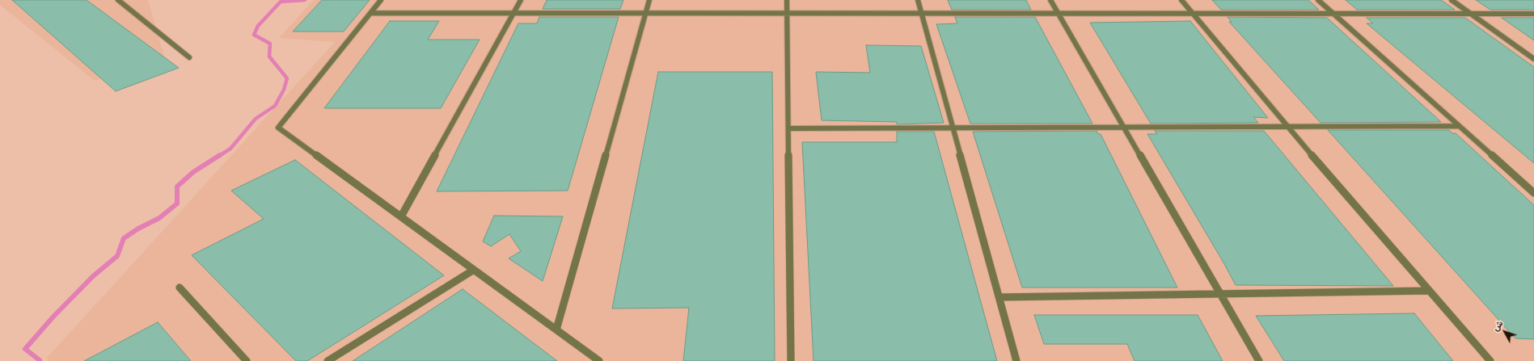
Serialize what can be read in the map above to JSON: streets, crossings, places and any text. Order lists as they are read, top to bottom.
{
  "north": "top left"
}
